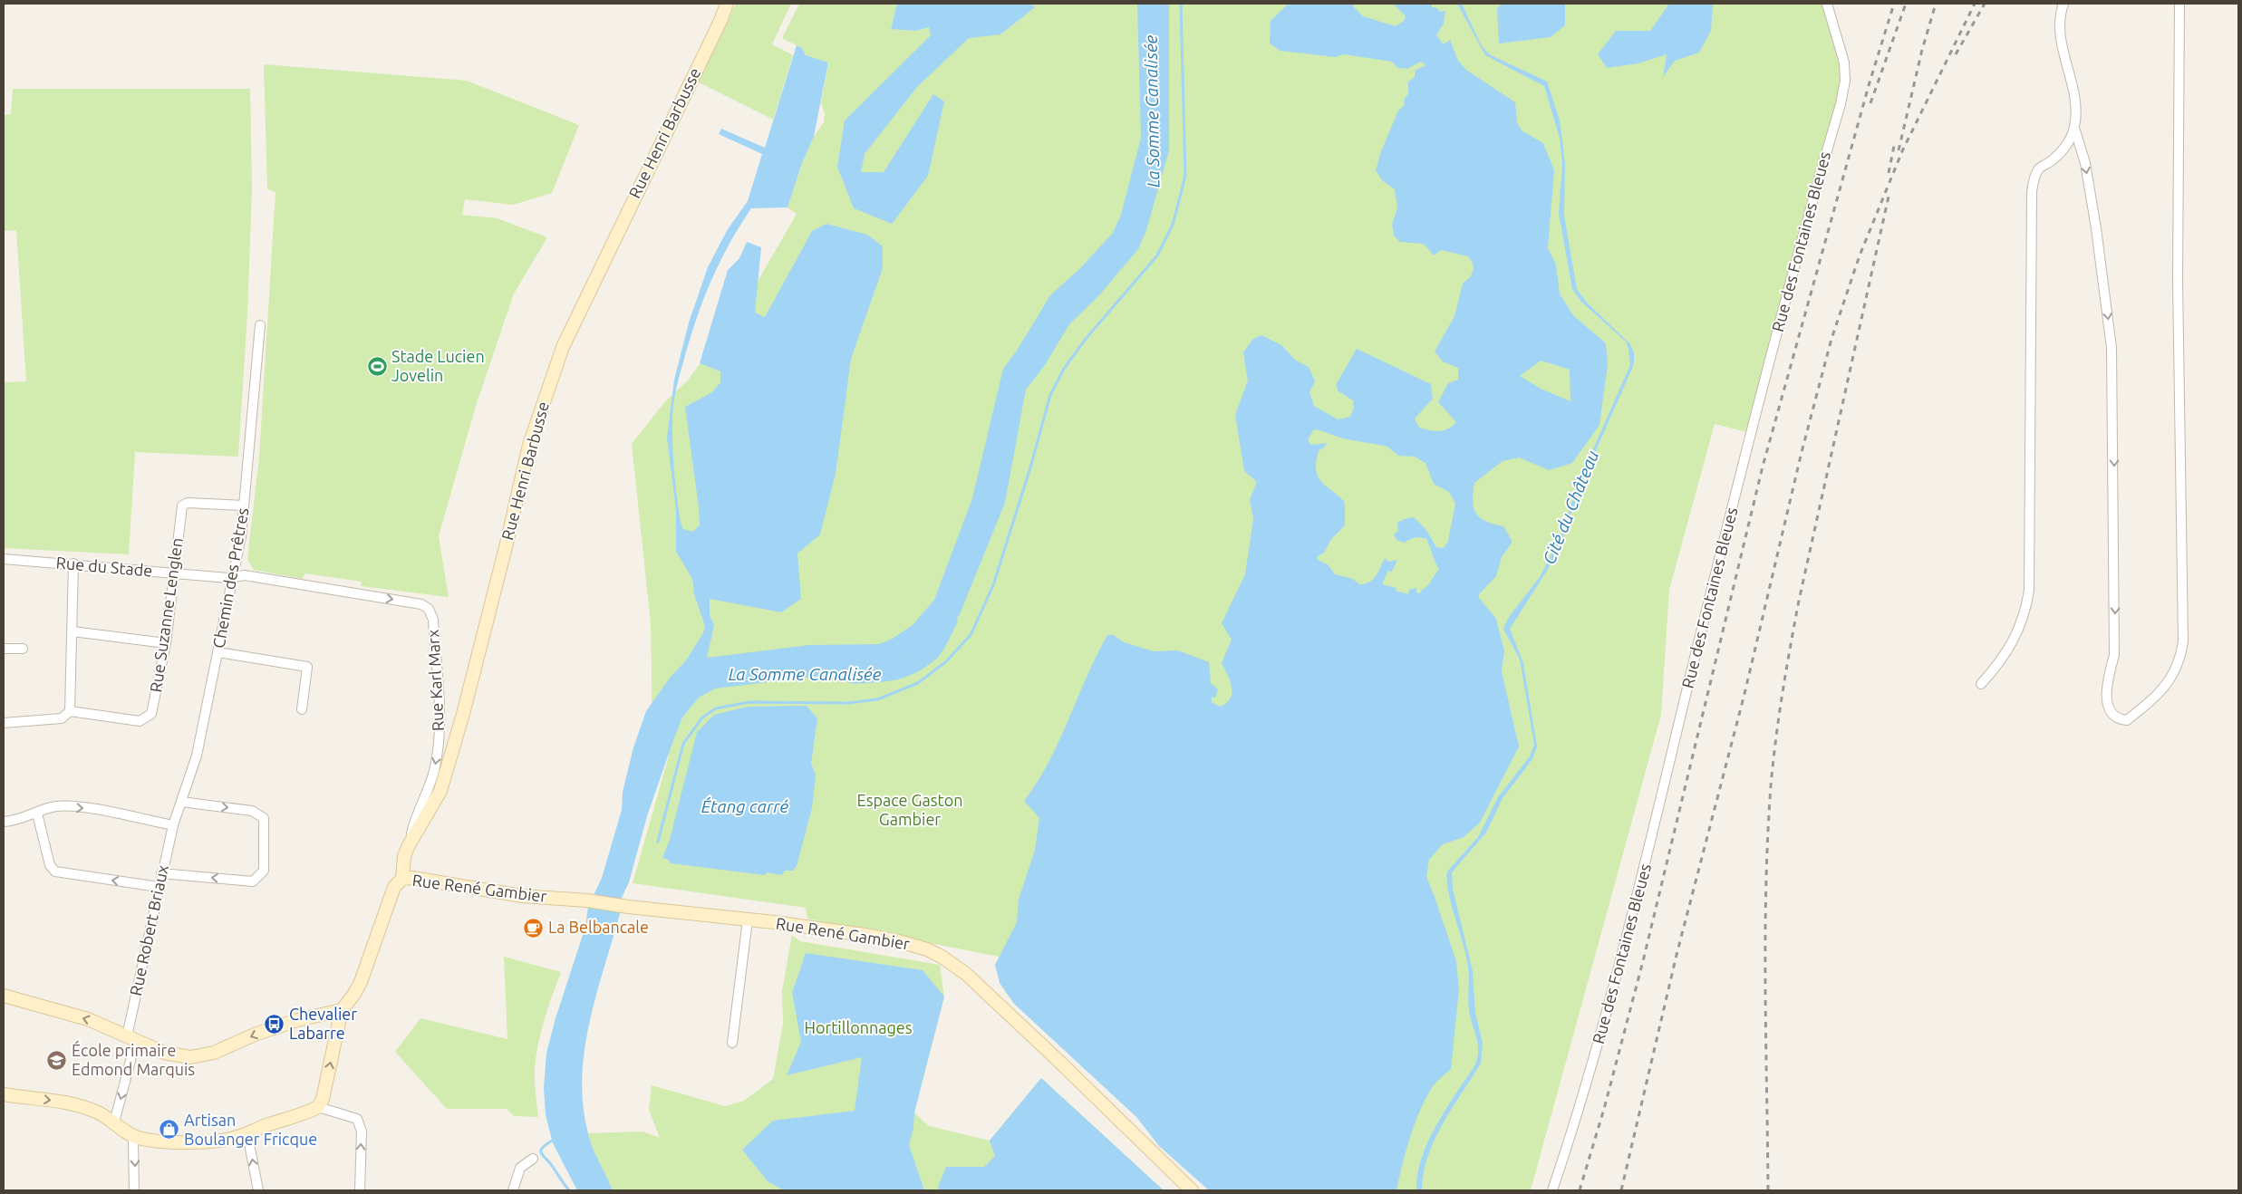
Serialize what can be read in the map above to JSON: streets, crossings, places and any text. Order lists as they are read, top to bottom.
{
  "streets": {
    "street": [
      "Rue Henri Barbusse",
      "Rue des Fontaines Bleues",
      "Rue du Stade",
      "Chemin des Prêtres",
      "Rue Suzanne Lenglen",
      "Rue Karl Marx",
      "Rue René Gambier",
      "Rue Robert Briaux"
    ]
  },
  "crossings": [
    ["Rue Henri Barbusse", "Rue Karl Marx"],
    ["Rue Henri Barbusse", "Rue René Gambier"],
    ["Rue du Stade", "Chemin des Prêtres"],
    ["Rue du Stade", "Rue Suzanne Lenglen"],
    ["Rue du Stade", "Rue Karl Marx"],
    ["Chemin des Prêtres", "Rue Suzanne Lenglen"],
    ["Chemin des Prêtres", "Rue Karl Marx"],
    ["Chemin des Prêtres", "Rue Robert Briaux"]
  ],
  "water": ["La Somme Canalisée", "Cité du Château", "Étang carré"],
  "parks": ["Espace Gaston Gambier", "Hortillonnages"],
  "places": {
    "sports": ["Stade Lucien Jovelin"],
    "cafe": ["La Belbancale"],
    "bus stop": ["Chevalier Labarre"],
    "school or university": ["École primaire Edmond Marquis"],
    "shop": ["Artisan Boulanger Fricque"]
  }
}
